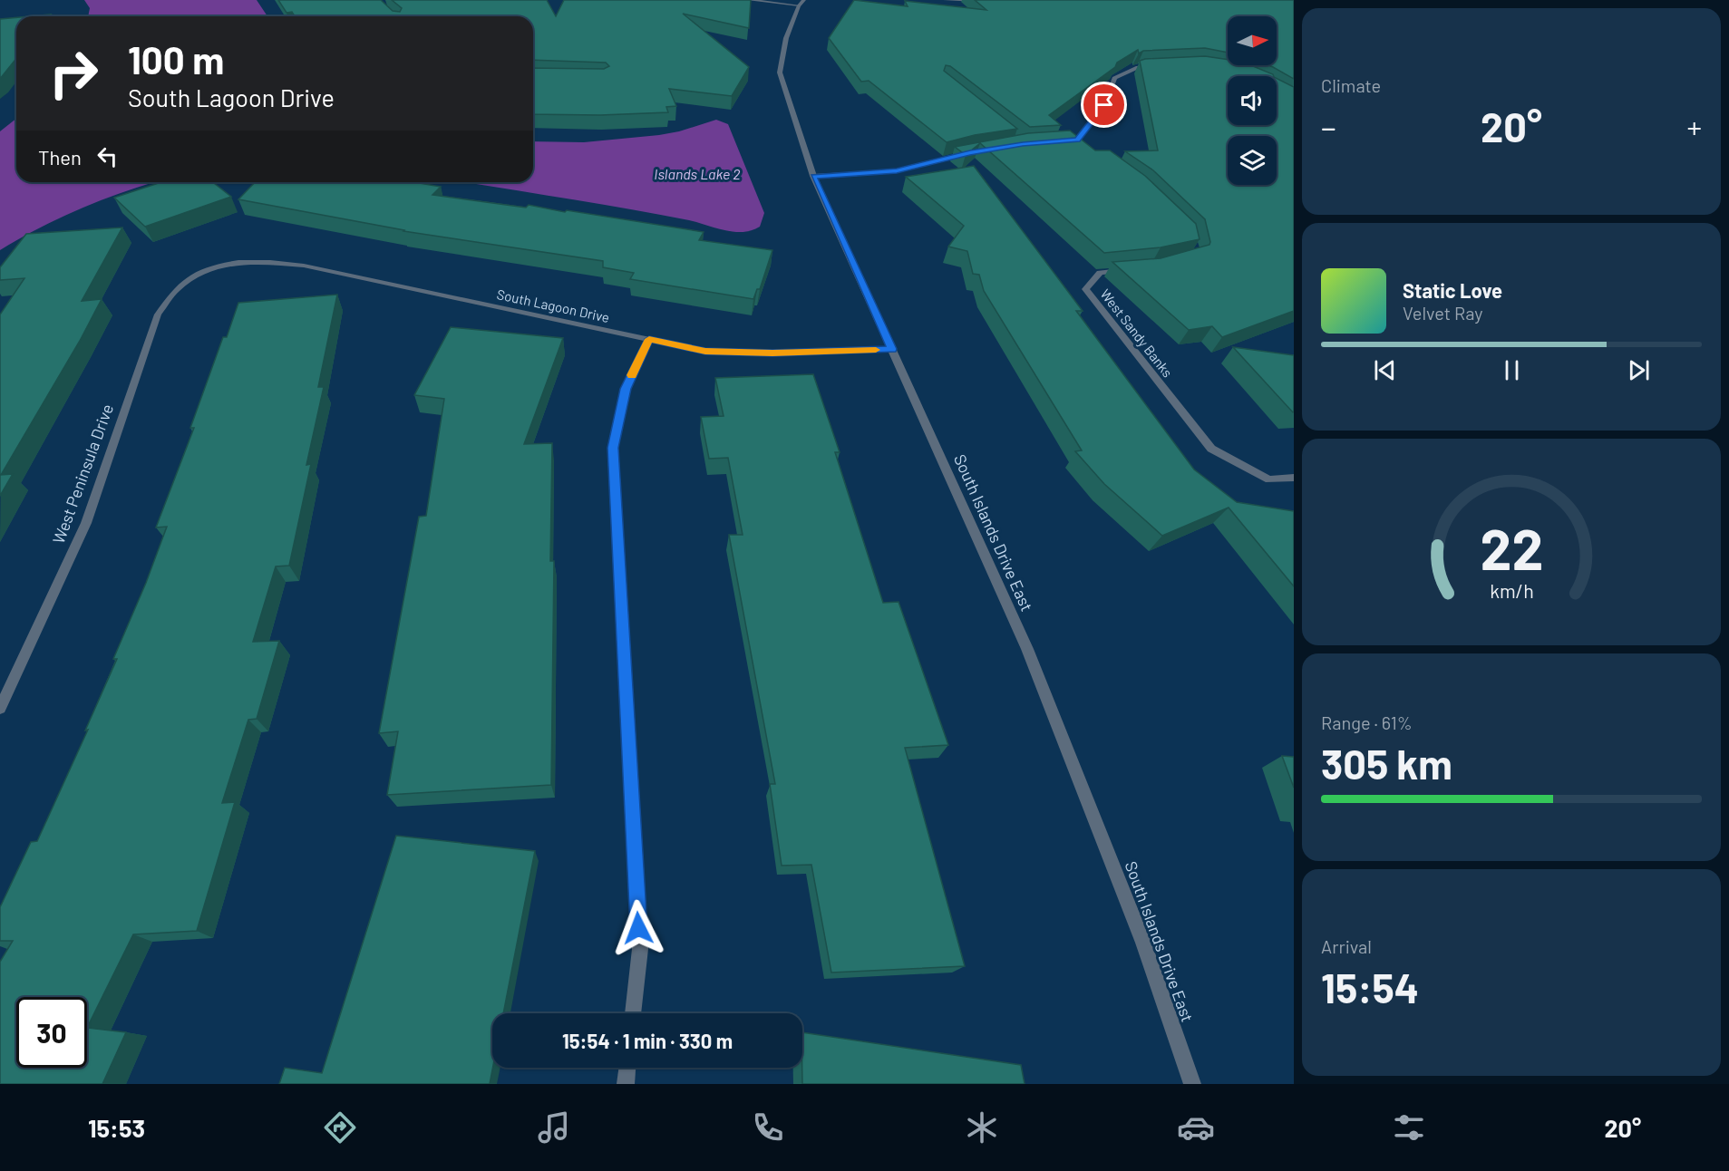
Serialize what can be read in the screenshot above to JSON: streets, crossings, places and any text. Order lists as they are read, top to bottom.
{
  "streets": {
    "street": [
      "South Lagoon Drive",
      "West Sandy Banks",
      "West Peninsula Drive",
      "South Islands Drive East"
    ]
  },
  "crossings": [
    ["South Lagoon Drive", "West Peninsula Drive"],
    ["South Lagoon Drive", "South Islands Drive East"]
  ],
  "water": ["Islands Lake 2"],
  "north": "right",
  "page": {
    "tile": [
      "Climate",
      ["Range · 61%", "305 km"],
      ["Arrival", "15:54"]
    ],
    "turn": ["100 m", "South Lagoon Drive"],
    "heat": ["−", "20°", "+"],
    "then": "Then",
    "song": ["Static Love", "Velvet Ray"],
    "limit": "30",
    "trip": "15:54 · 1 min · 330 m",
    "tabs": ["15:53", "20°"],
    "gauge": ["22", "km/h"]
  }
}
